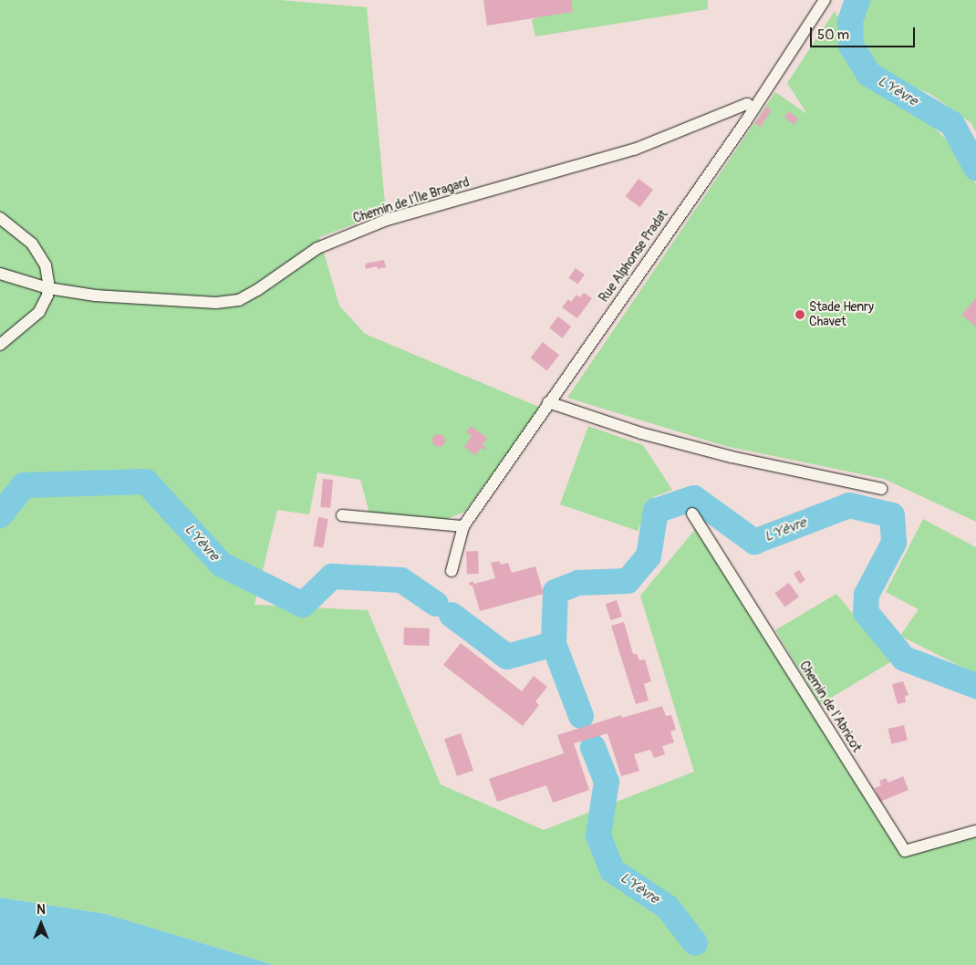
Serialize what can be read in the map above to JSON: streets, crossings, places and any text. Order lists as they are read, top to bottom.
{
  "streets": {
    "street": ["Chemin de l'Île Bragard", "Rue Alphonse Pradat", "Chemin de l'Abricot"]
  },
  "crossings": [
    ["Chemin de l'Île Bragard", "Rue Alphonse Pradat"]
  ],
  "water": ["L'Yèvre"],
  "places": ["Stade Henry Chavet"],
  "scale_bar": "50 m",
  "north": "top"
}
